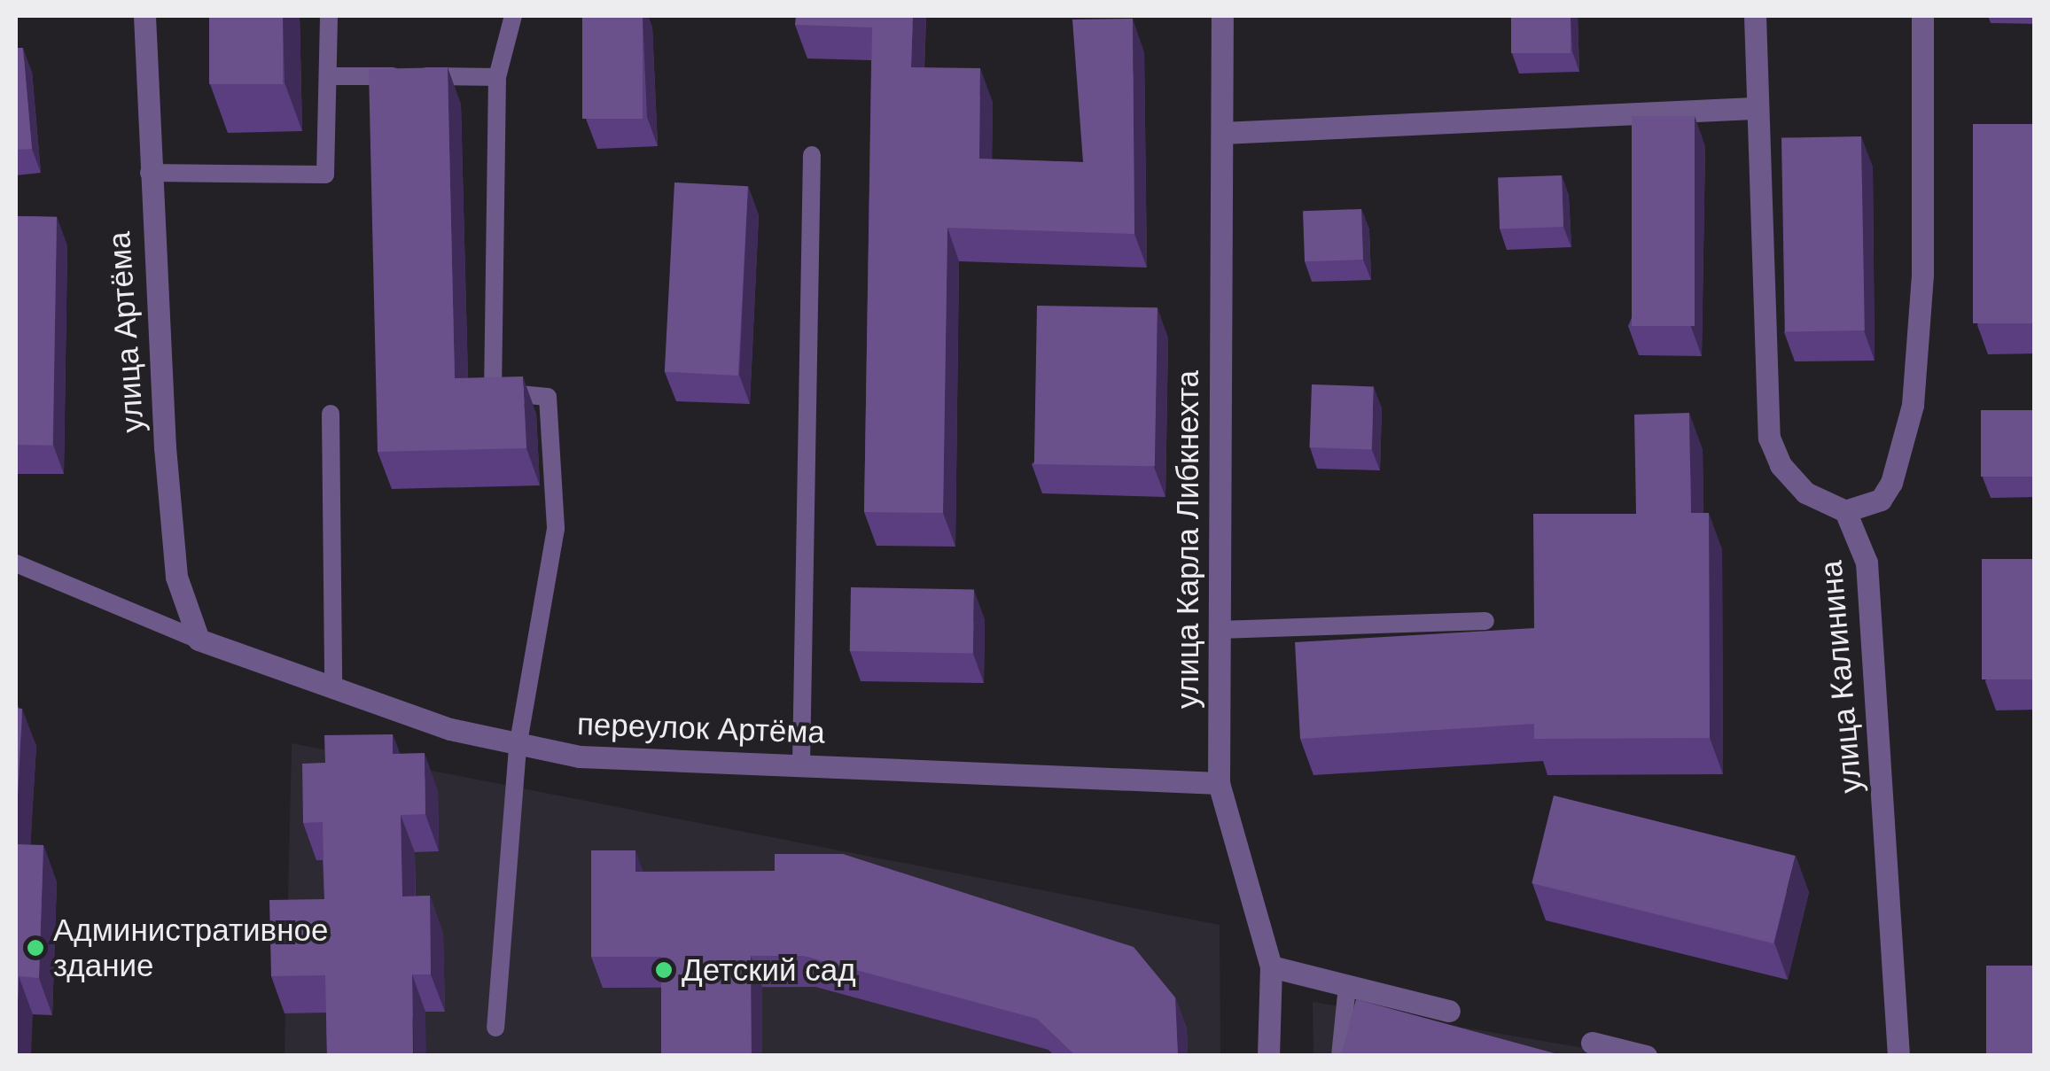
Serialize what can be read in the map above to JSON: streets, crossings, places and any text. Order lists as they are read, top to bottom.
{
  "streets": {
    "street": [
      "улица Артёма",
      "улица Карла Либкнехта",
      "улица Калинина",
      "переулок Артёма"
    ]
  },
  "crossings": [
    ["улица Артёма", "переулок Артёма"],
    ["улица Карла Либкнехта", "переулок Артёма"]
  ],
  "places": ["Административное здание", "Детский сад"]
}
